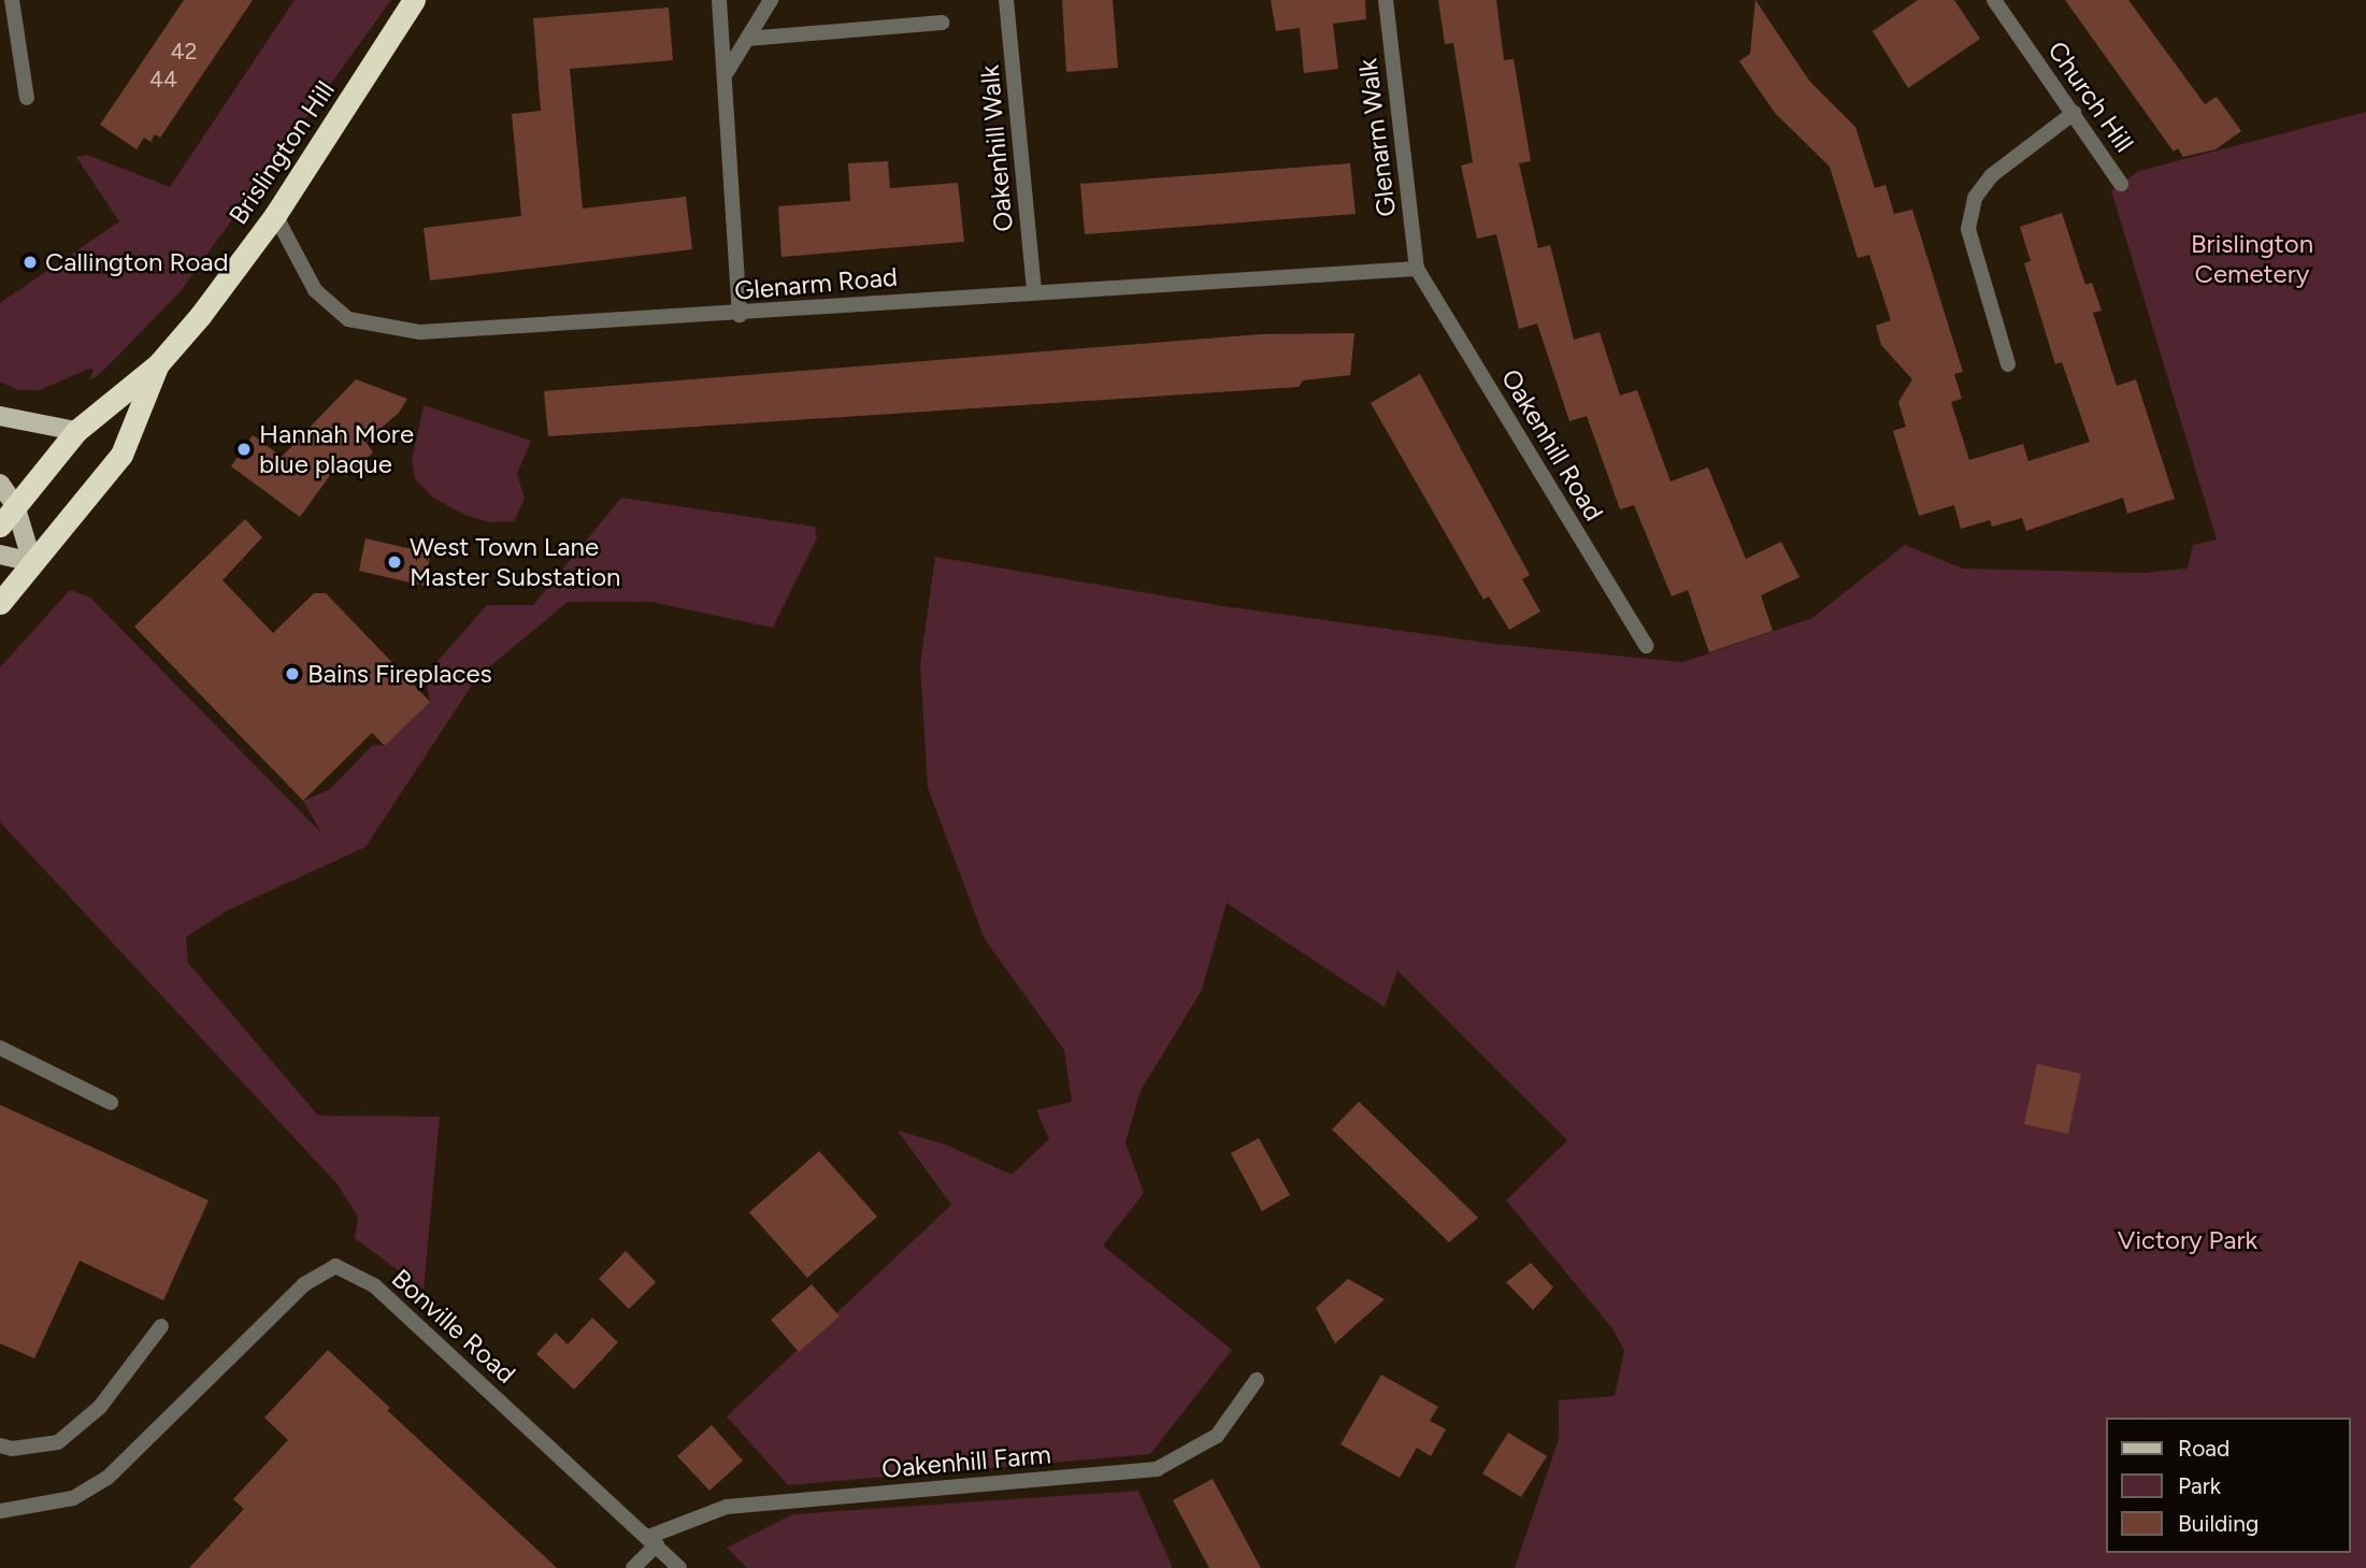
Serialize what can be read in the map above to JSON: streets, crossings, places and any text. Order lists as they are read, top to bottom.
{
  "streets": {
    "highway": ["Brislington Hill"],
    "street": [
      "Church Hill",
      "Glenarm Walk",
      "Oakenhill Walk",
      "Glenarm Road",
      "Oakenhill Road",
      "Bonville Road",
      "Oakenhill Farm"
    ]
  },
  "crossings": [
    ["Glenarm Walk", "Glenarm Road"],
    ["Glenarm Walk", "Oakenhill Road"],
    ["Oakenhill Walk", "Glenarm Road"],
    ["Brislington Hill", "Glenarm Road"],
    ["Glenarm Road", "Oakenhill Road"],
    ["Bonville Road", "Oakenhill Farm"]
  ],
  "parks": ["Brislington Cemetery", "Victory Park"],
  "places": [
    "Callington Road",
    "Hannah More blue plaque",
    "West Town Lane Master Substation",
    "Bains Fireplaces"
  ],
  "house_numbers": ["42", "44"],
  "legend": ["Road", "Park", "Building"]
}
